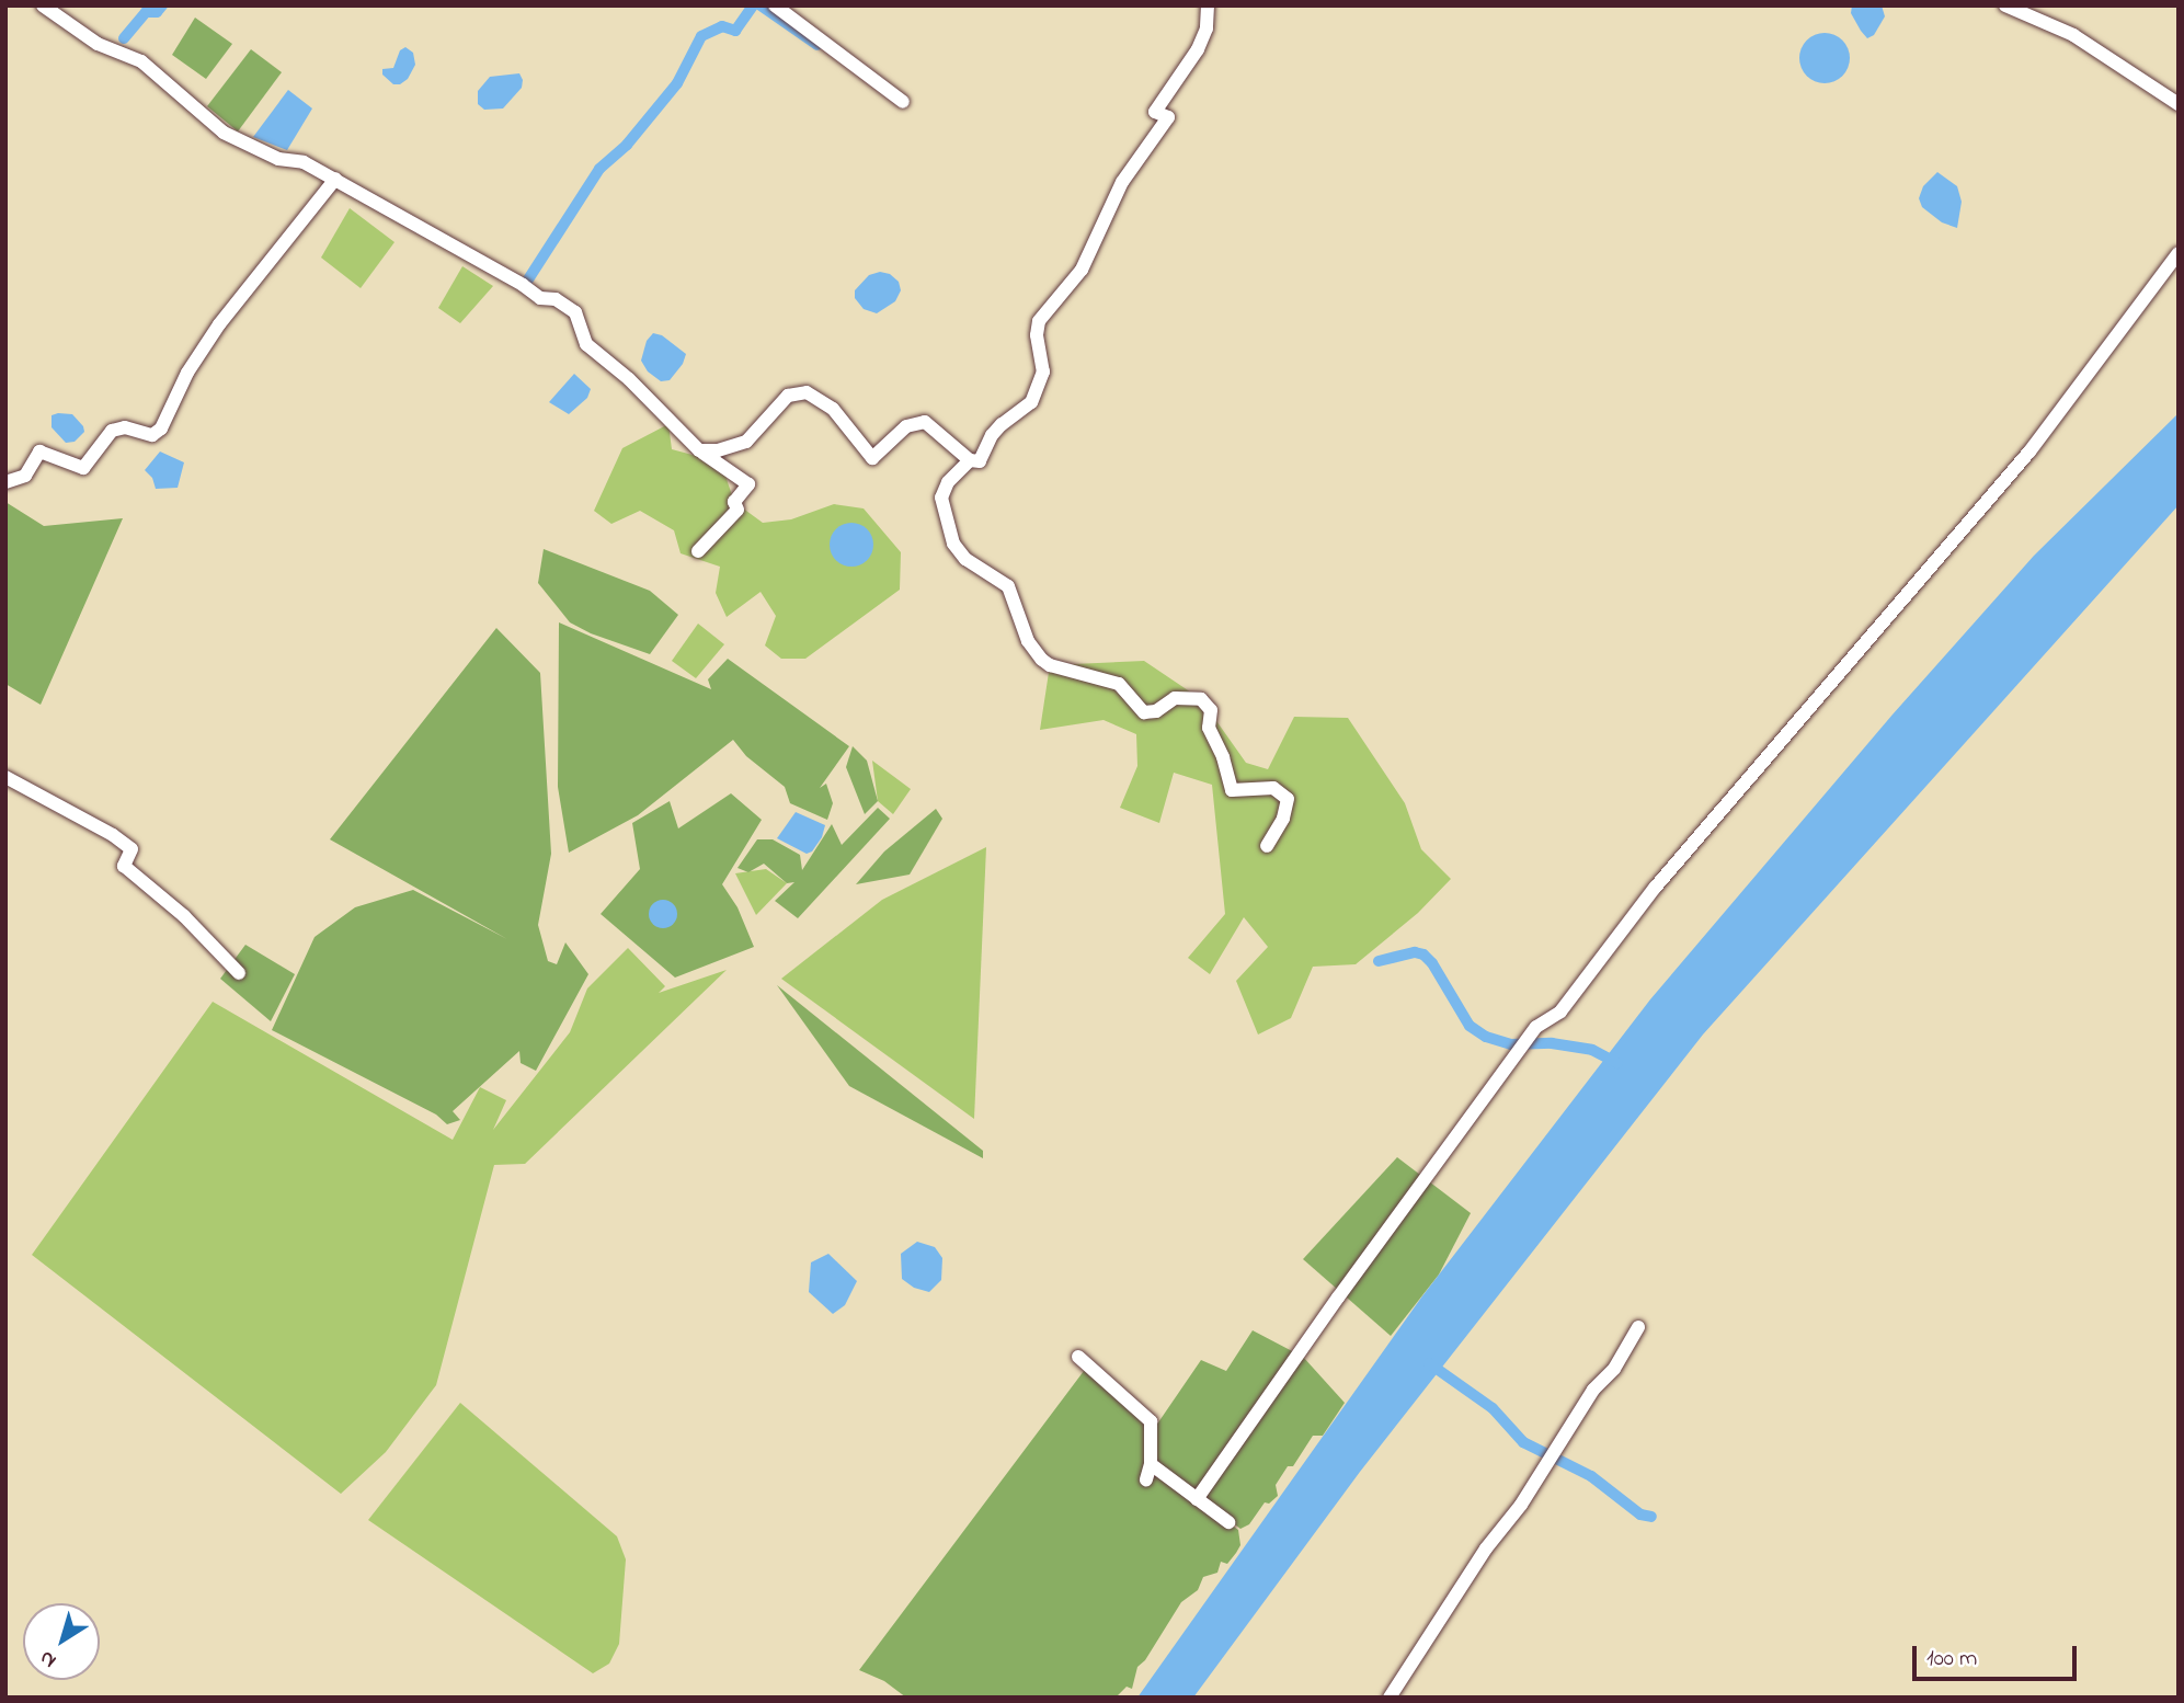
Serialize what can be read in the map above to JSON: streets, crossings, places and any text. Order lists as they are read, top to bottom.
{
  "scale_bar": "100 m",
  "north": "bottom left"
}
